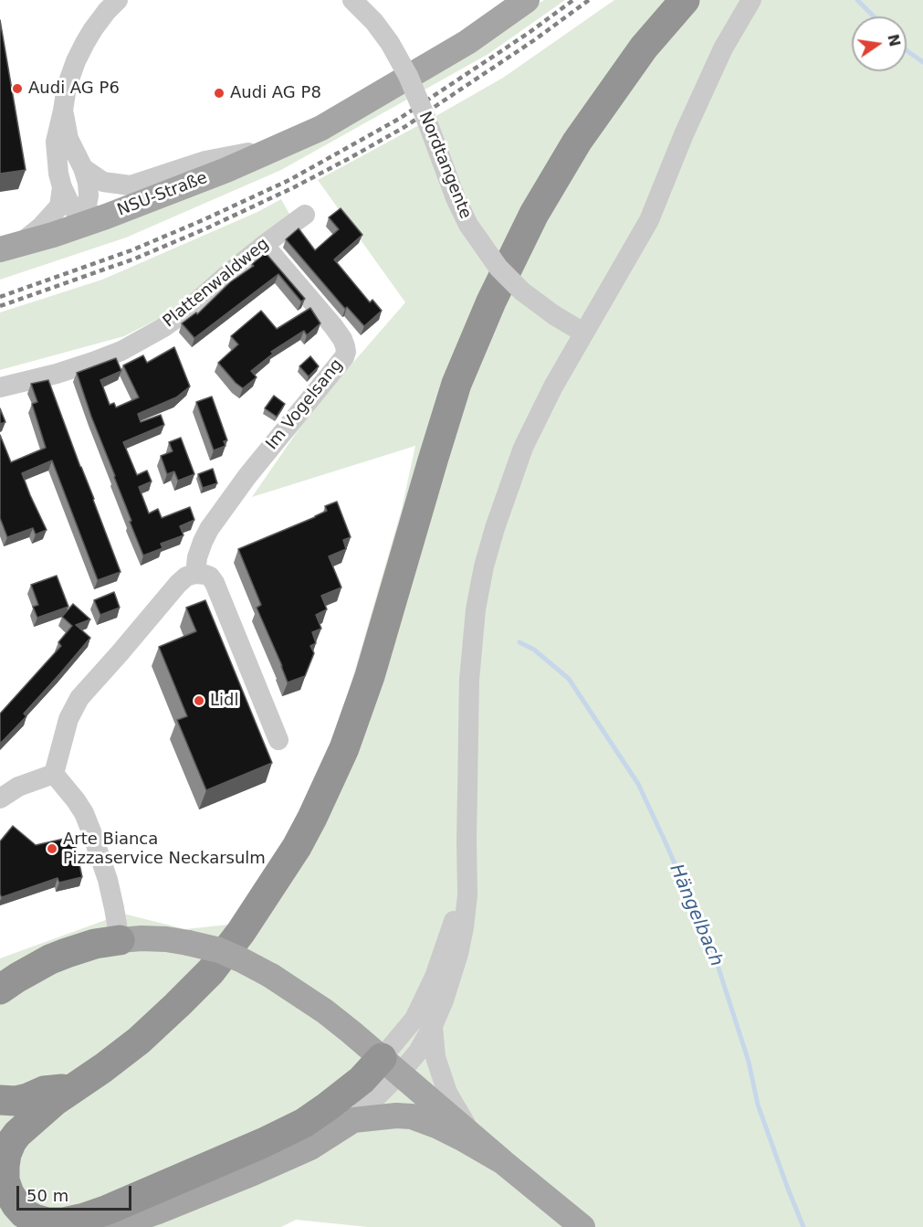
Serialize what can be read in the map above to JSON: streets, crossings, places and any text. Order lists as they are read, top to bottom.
{
  "streets": {
    "main road": ["NSU-Straße"],
    "street": ["Nordtangente", "Plattenwaldweg", "Im Vogelsang"]
  },
  "crossings": [
    ["Plattenwaldweg", "Im Vogelsang"]
  ],
  "water": ["Hängelbach"],
  "places": [
    "Audi AG P6",
    "Audi AG P8",
    "Lidl",
    "Arte Bianca Pizzaservice Neckarsulm"
  ],
  "scale_bar": "50 m",
  "north": "right"
}
